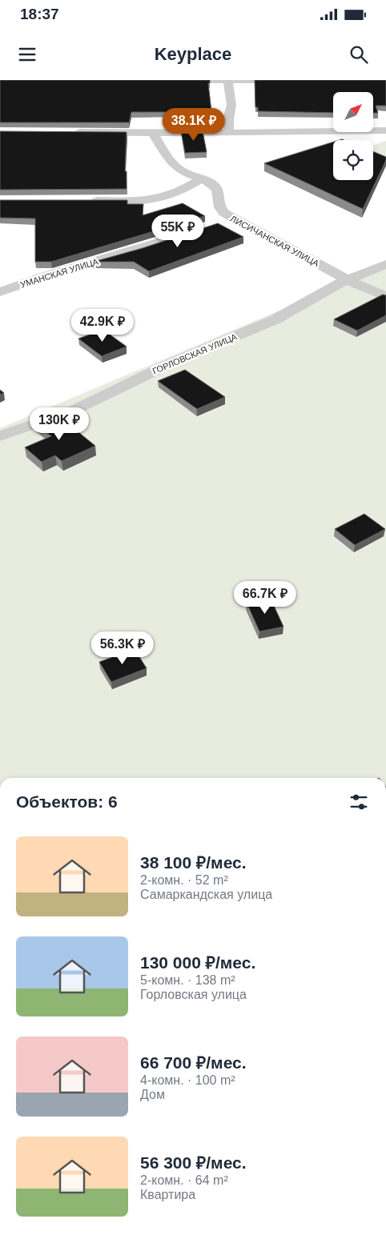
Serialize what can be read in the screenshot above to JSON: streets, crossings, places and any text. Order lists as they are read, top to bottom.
{
  "streets": {
    "street": ["ЛИСИЧАНСКАЯ УЛИЦА", "УМАНСКАЯ УЛИЦА", "ГОРЛОВСКАЯ УЛИЦА"]
  },
  "crossings": [
    ["ЛИСИЧАНСКАЯ УЛИЦА", "ГОРЛОВСКАЯ УЛИЦА"]
  ],
  "north": "top right",
  "page": {
    "status": "18:37",
    "header": "Keyplace",
    "price": [
      "38.1K ₽",
      "55K ₽",
      "42.9K ₽",
      "130K ₽",
      "66.7K ₽",
      "56.3K ₽"
    ],
    "heading": "Объектов: 6",
    "list": [
      {
        "name": "38 100 ₽/мес.",
        "note": "2-комн. · 52 m² · Самаркандская улица"
      },
      {
        "name": "130 000 ₽/мес.",
        "note": "5-комн. · 138 m² · Горловская улица"
      },
      {
        "name": "66 700 ₽/мес.",
        "note": "4-комн. · 100 m² · Дом"
      },
      {
        "name": "56 300 ₽/мес.",
        "note": "2-комн. · 64 m² · Квартира"
      }
    ]
  }
}
